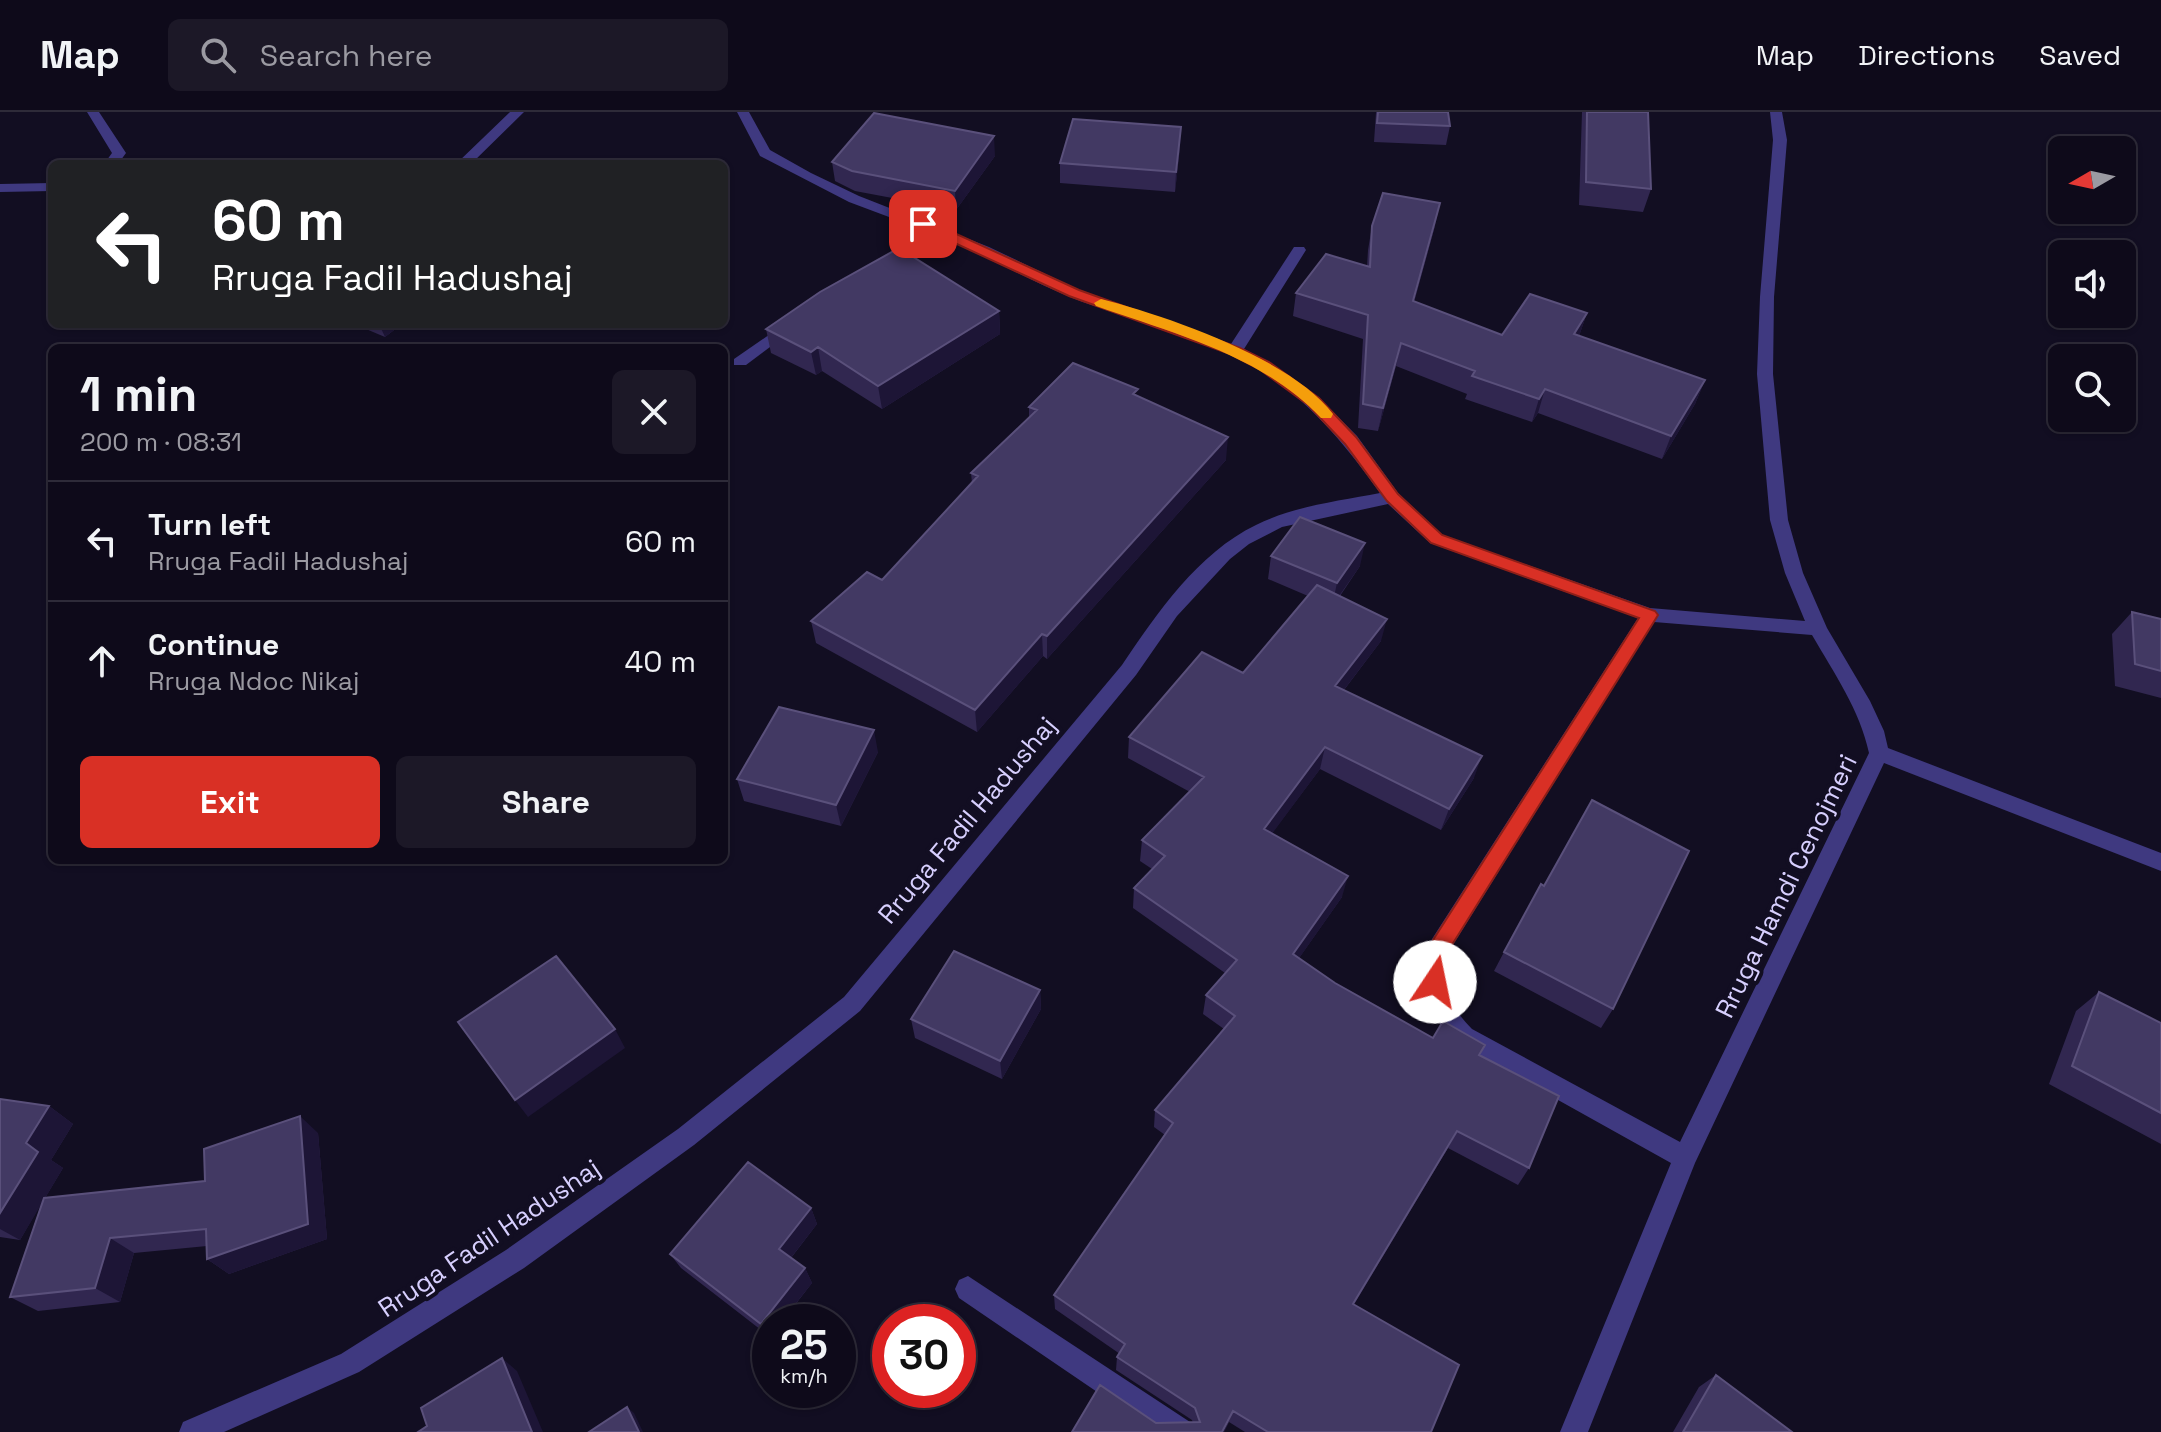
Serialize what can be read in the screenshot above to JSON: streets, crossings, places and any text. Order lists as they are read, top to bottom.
{
  "streets": {
    "street": ["Rruga Fadil Hadushaj", "Rruga Hamdi Cenojmeri"]
  },
  "north": "left",
  "page": {
    "header": "Map",
    "search": "Search here",
    "nav": ["Map", "Directions", "Saved"],
    "turn": ["60 m", "Rruga Fadil Hadushaj"],
    "heading": ["1 min", "200 m · 08:31"],
    "list": [
      {
        "name": "Turn left",
        "note": "Rruga Fadil Hadushaj",
        "value": "60 m"
      },
      {
        "name": "Continue",
        "note": "Rruga Ndoc Nikaj",
        "value": "40 m"
      }
    ],
    "buttons": ["Exit", "Share"],
    "speed": "25 km/h",
    "limit": "30"
  }
}
